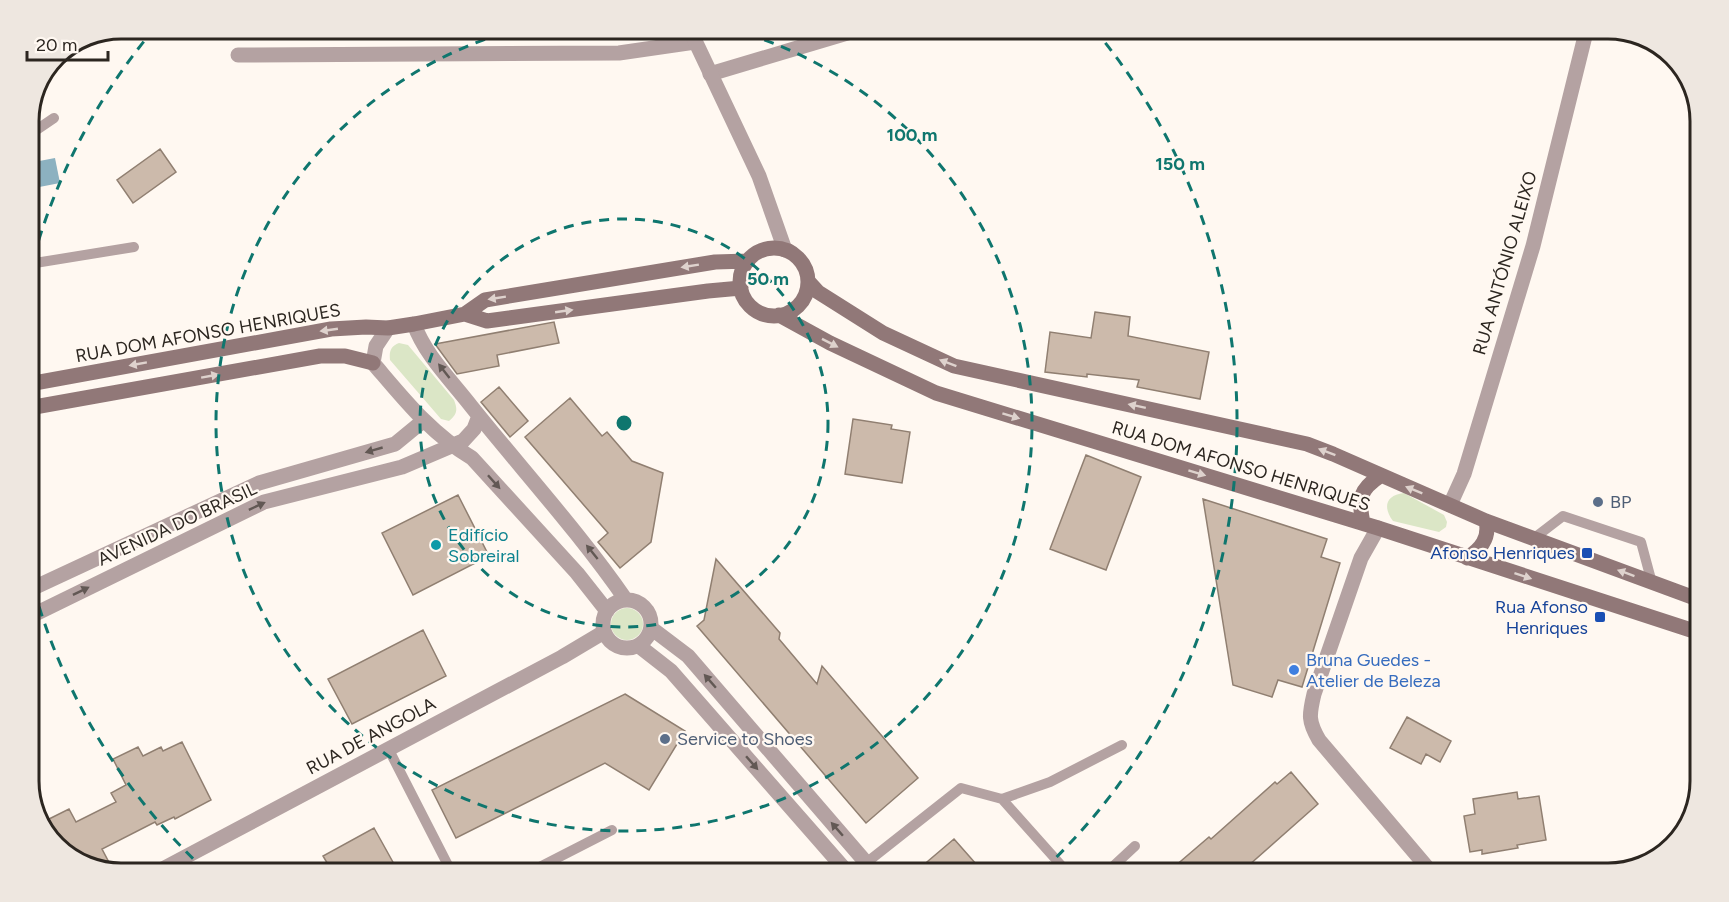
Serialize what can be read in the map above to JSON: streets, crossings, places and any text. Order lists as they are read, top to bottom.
{
  "streets": {
    "main road": ["RUA DOM AFONSO HENRIQUES"],
    "street": ["RUA ANTÓNIO ALEIXO", "AVENIDA DO BRASIL", "RUA DE ANGOLA"]
  },
  "crossings": [
    ["RUA ANTÓNIO ALEIXO", "RUA DOM AFONSO HENRIQUES"]
  ],
  "places": {
    "other": [
      "BP",
      "Edifício Sobreiral",
      "Bruna Guedes - Atelier de Beleza",
      "Service to Shoes"
    ],
    "transit": ["Afonso Henriques", "Rua Afonso Henriques"]
  },
  "scale_bar": "20 m",
  "rings": ["100 m", "150 m", "50 m"]
}
